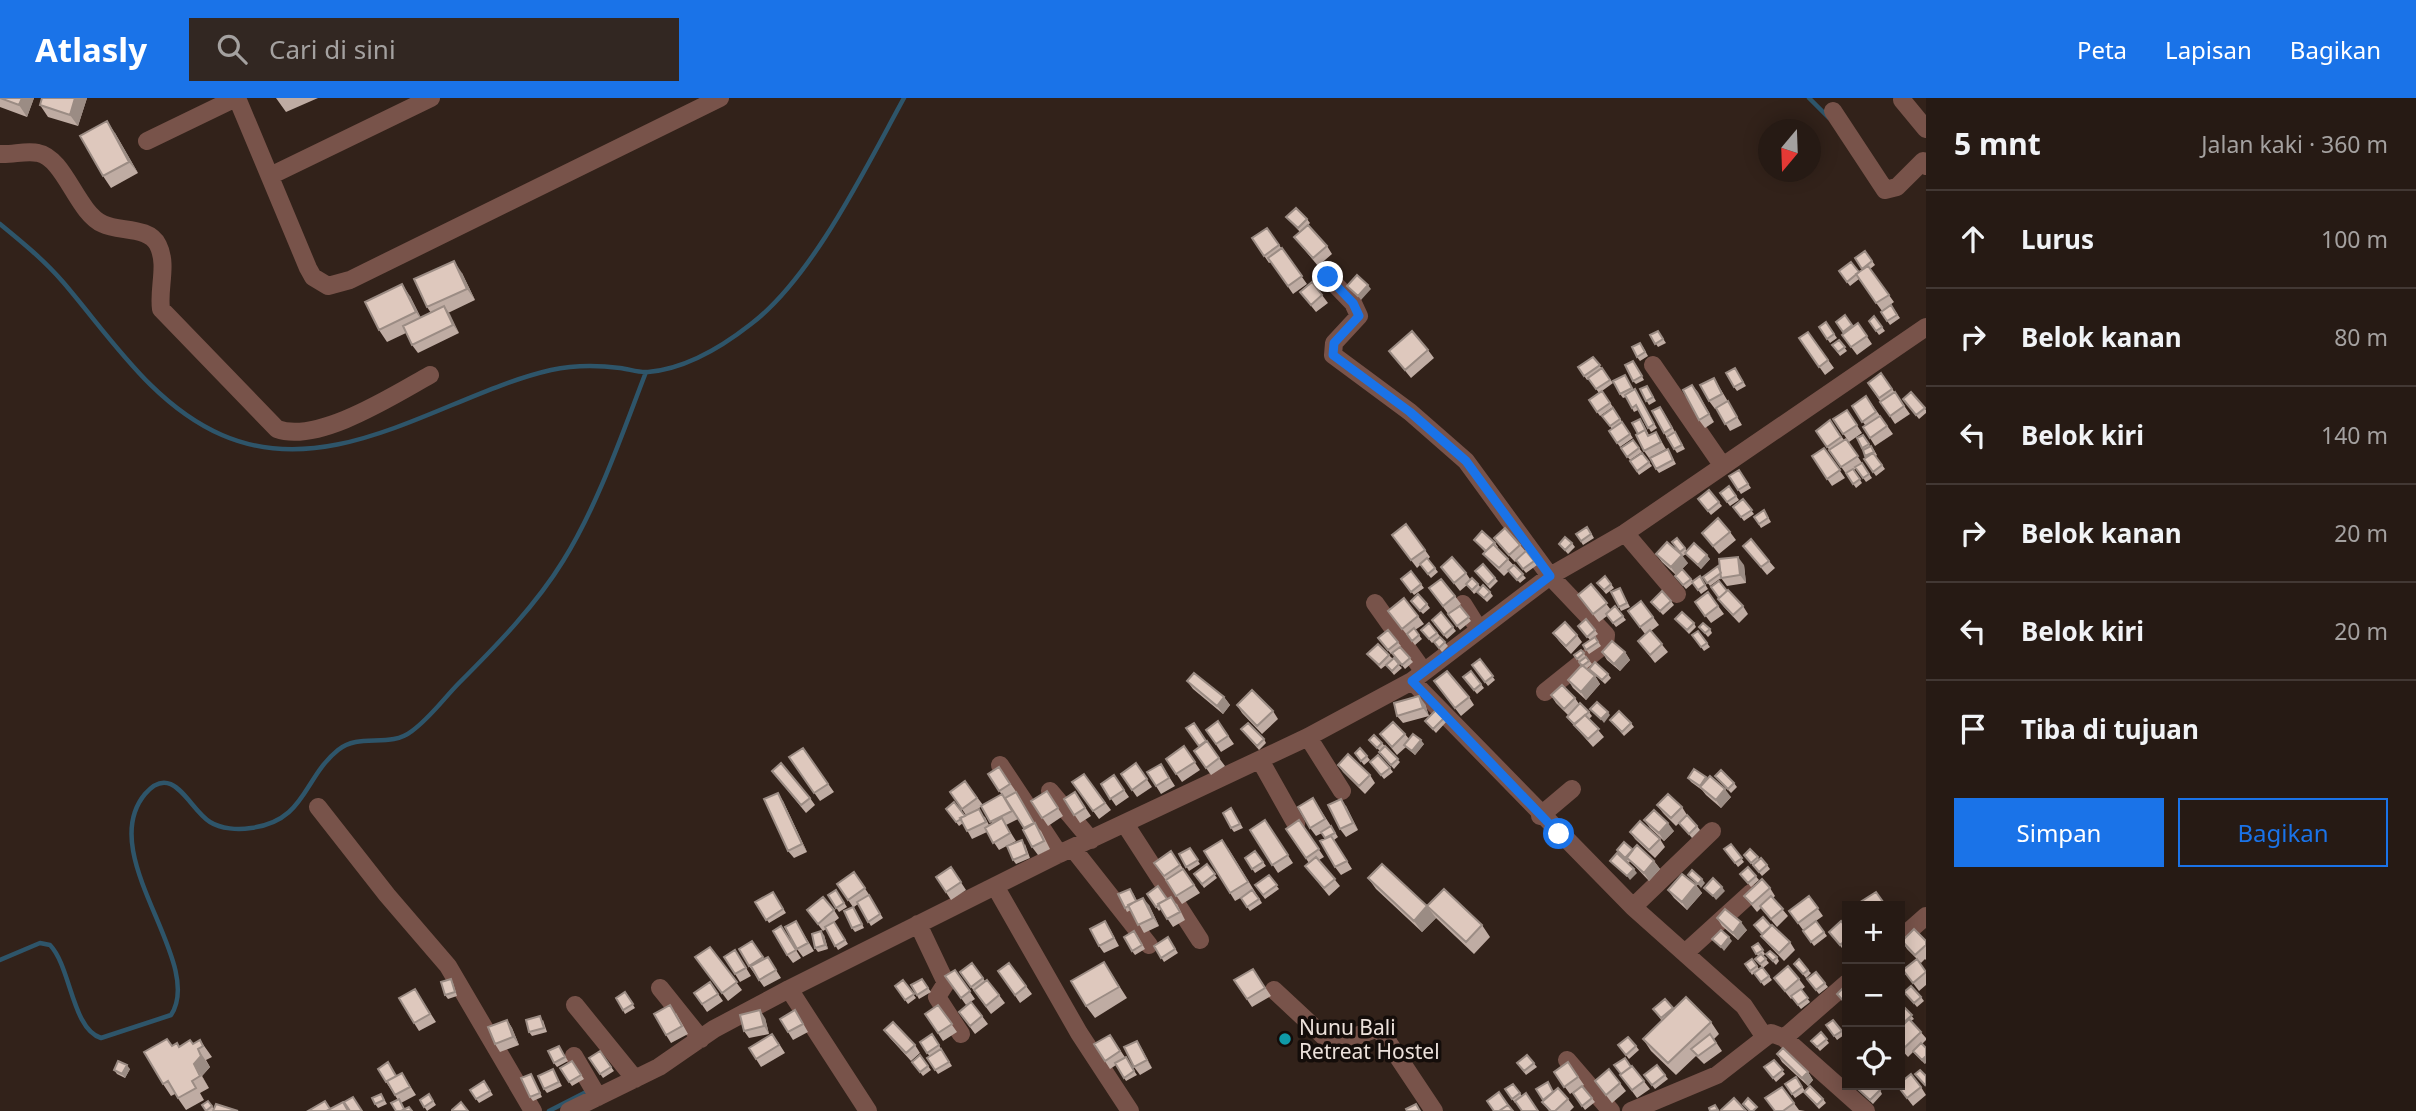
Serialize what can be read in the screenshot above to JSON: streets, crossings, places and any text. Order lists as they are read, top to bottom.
{
  "places": ["Nunu Bali Retreat Hostel"],
  "north": "bottom",
  "page": {
    "header": "Atlasly",
    "search": "Cari di sini",
    "nav": ["Peta", "Lapisan", "Bagikan"],
    "heading": ["5 mnt", "Jalan kaki · 360 m"],
    "list": [
      ["Lurus", "100 m"],
      ["Belok kanan", "80 m"],
      ["Belok kiri", "140 m"],
      ["Belok kanan", "20 m"],
      ["Belok kiri", "20 m"],
      "Tiba di tujuan"
    ],
    "buttons": ["Simpan", "Bagikan"],
    "map_buttons": ["+", "−"]
  }
}
